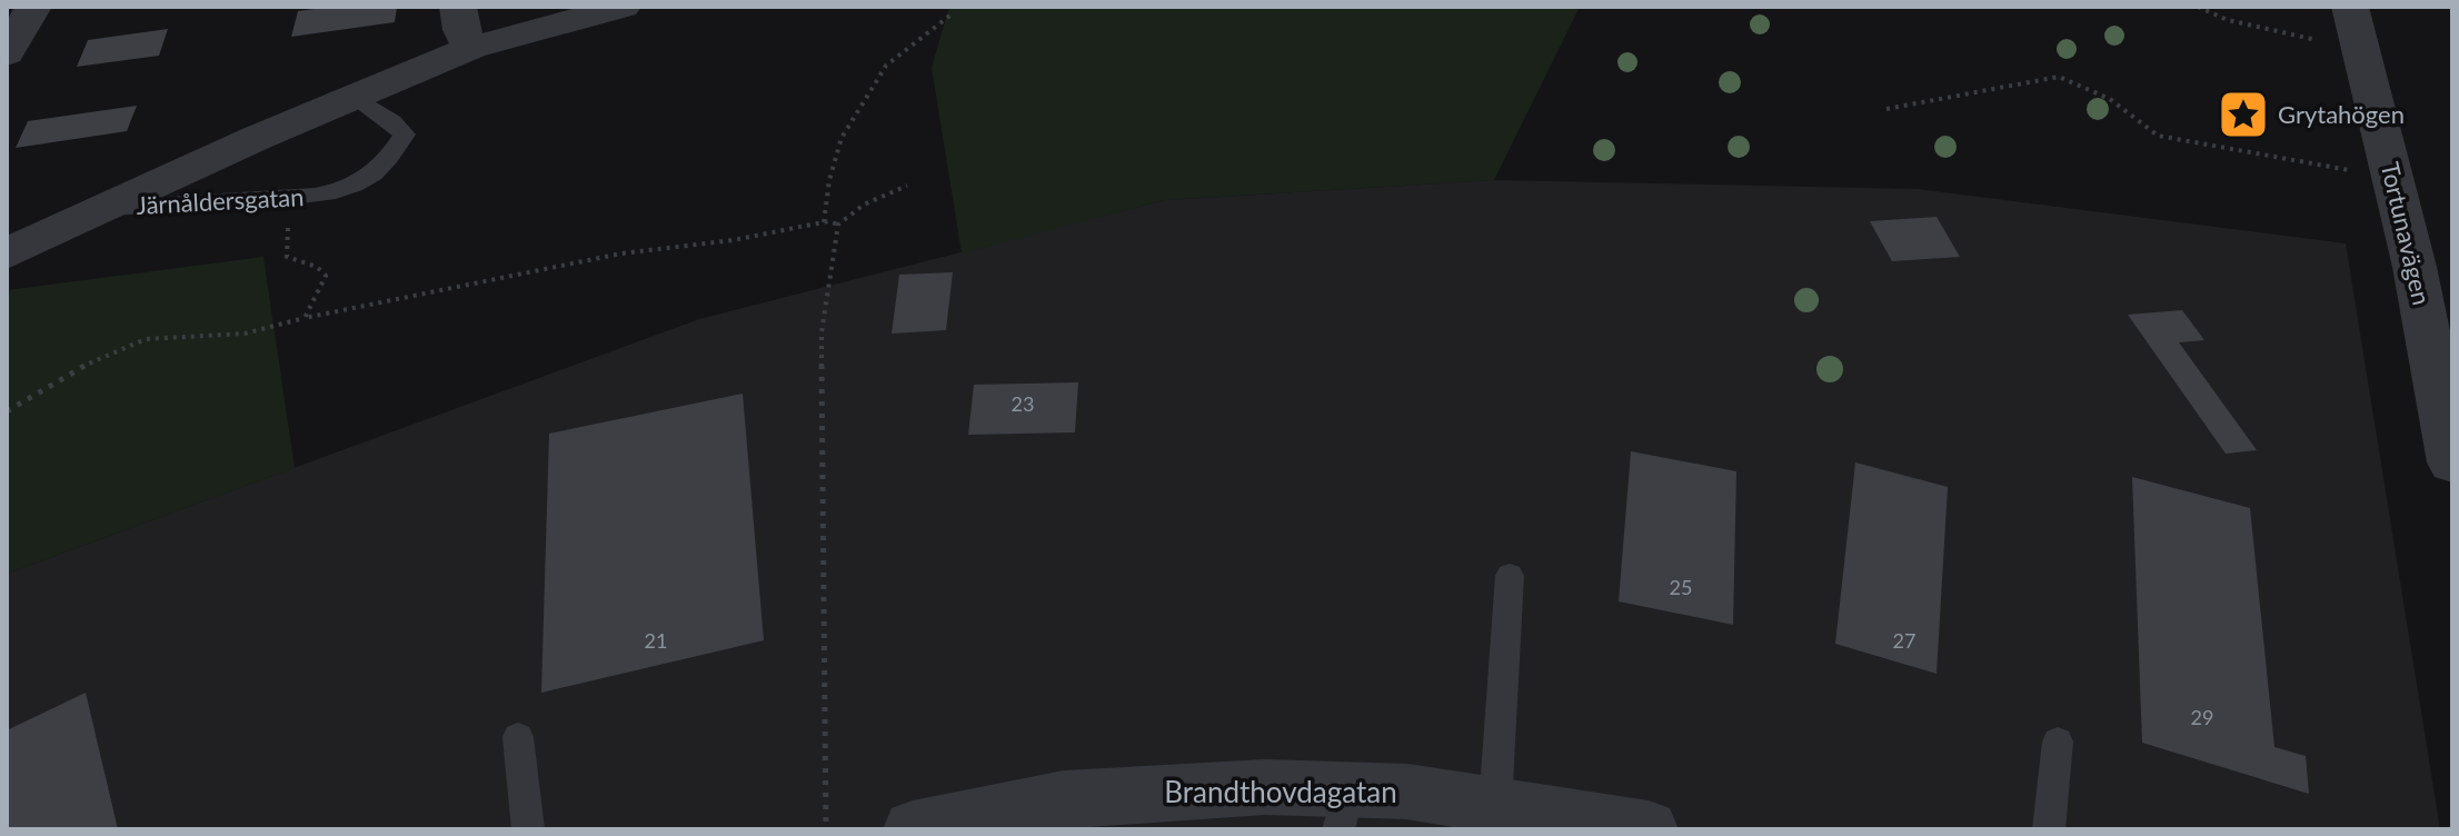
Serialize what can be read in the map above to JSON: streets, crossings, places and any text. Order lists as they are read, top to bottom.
{
  "streets": {
    "street": ["Järnåldersgatan", "Tortunavägen", "Brandthovdagatan"]
  },
  "places": {
    "place": ["Grytahögen"]
  },
  "house_numbers": [
    "23",
    "25",
    "21",
    "27",
    "29"
  ]
}
